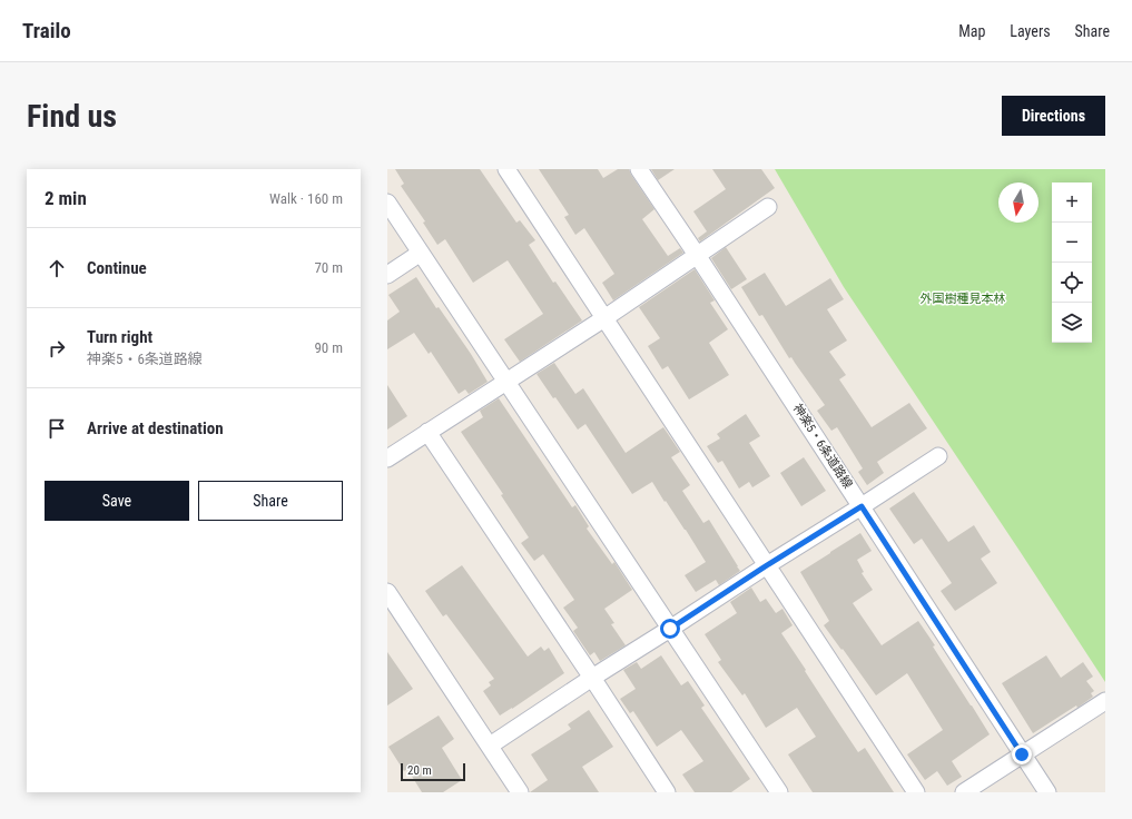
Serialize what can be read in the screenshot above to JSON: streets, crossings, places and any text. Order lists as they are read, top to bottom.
{
  "streets": {
    "street": ["神楽5・6条道路線"]
  },
  "parks": ["外国樹種見本林"],
  "scale_bar": "20 m",
  "north": "bottom",
  "page": {
    "header": "Trailo",
    "nav": ["Map", "Layers", "Share"],
    "buttons": [
      "Directions",
      ["Save", "Share"]
    ],
    "title": "Find us",
    "heading": ["2 min", "Walk · 160 m"],
    "map_buttons": ["+", "−"],
    "list": [
      ["Continue", "70 m"],
      ["Turn right", "神楽5・6条道路線", "90 m"],
      "Arrive at destination"
    ],
    "scale": "20 m"
  }
}
